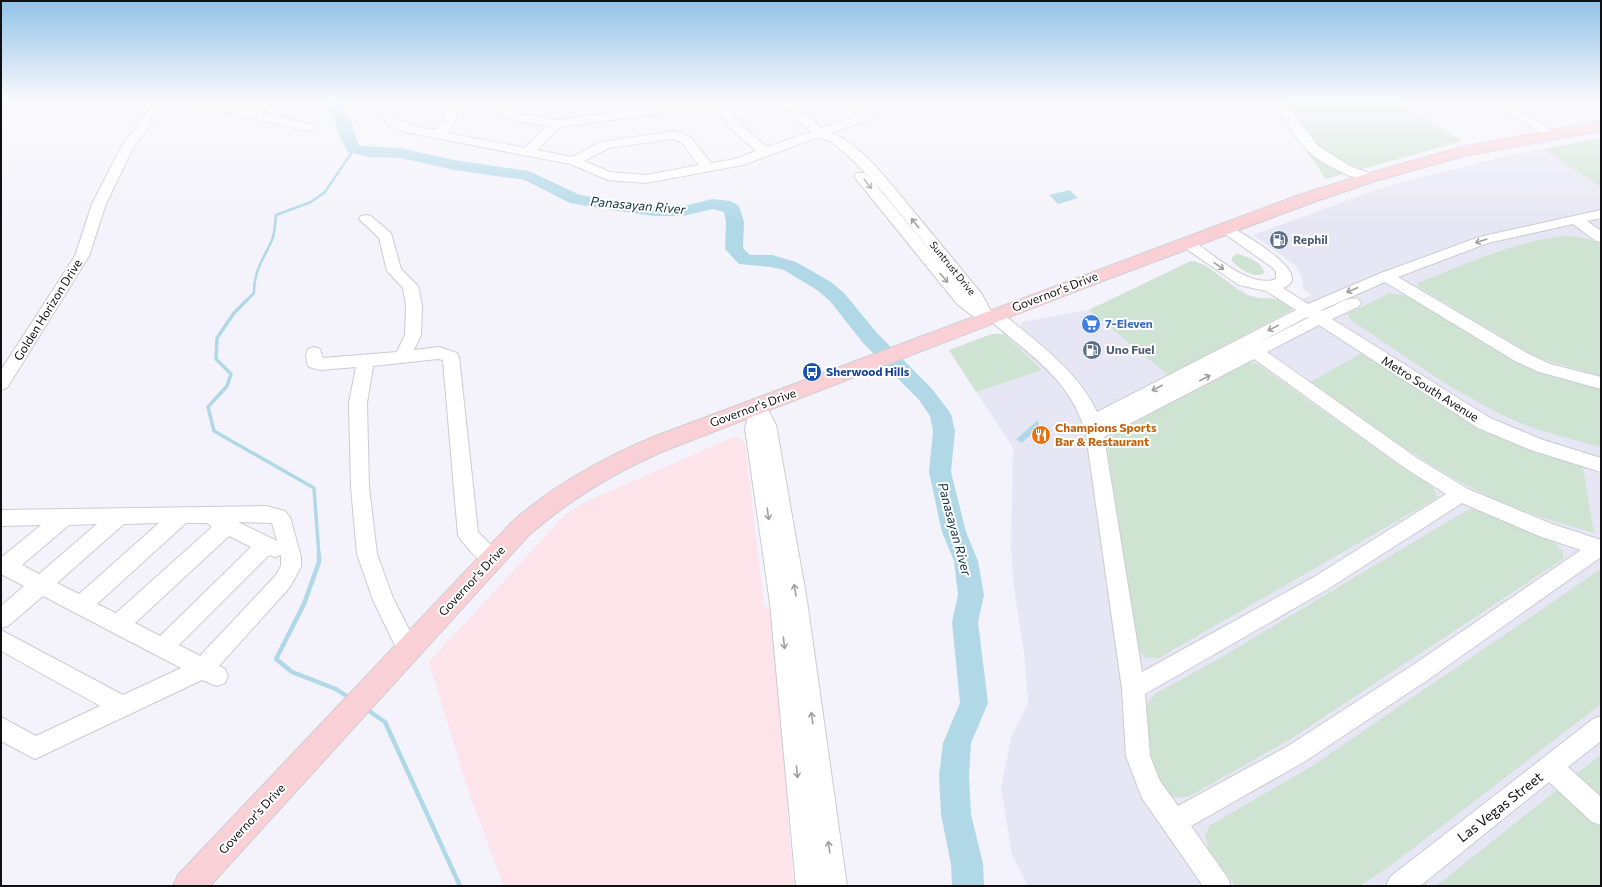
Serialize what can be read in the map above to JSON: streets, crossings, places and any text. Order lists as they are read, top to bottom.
{
  "streets": {
    "main road": ["Governor's Drive"],
    "street": [
      "Suntrust Drive",
      "Golden Horizon Drive",
      "Metro South Avenue",
      "Las Vegas Street"
    ]
  },
  "crossings": [
    ["Suntrust Drive", "Governor's Drive"],
    ["Governor's Drive", "Metro South Avenue"]
  ],
  "water": ["Panasayan River"],
  "places": {
    "fuel station": ["Rephil", "Uno Fuel"],
    "supermarket": ["7-Eleven"],
    "bus stop": ["Sherwood Hills"],
    "restaurant": ["Champions Sports Bar & Restaurant"]
  }
}
